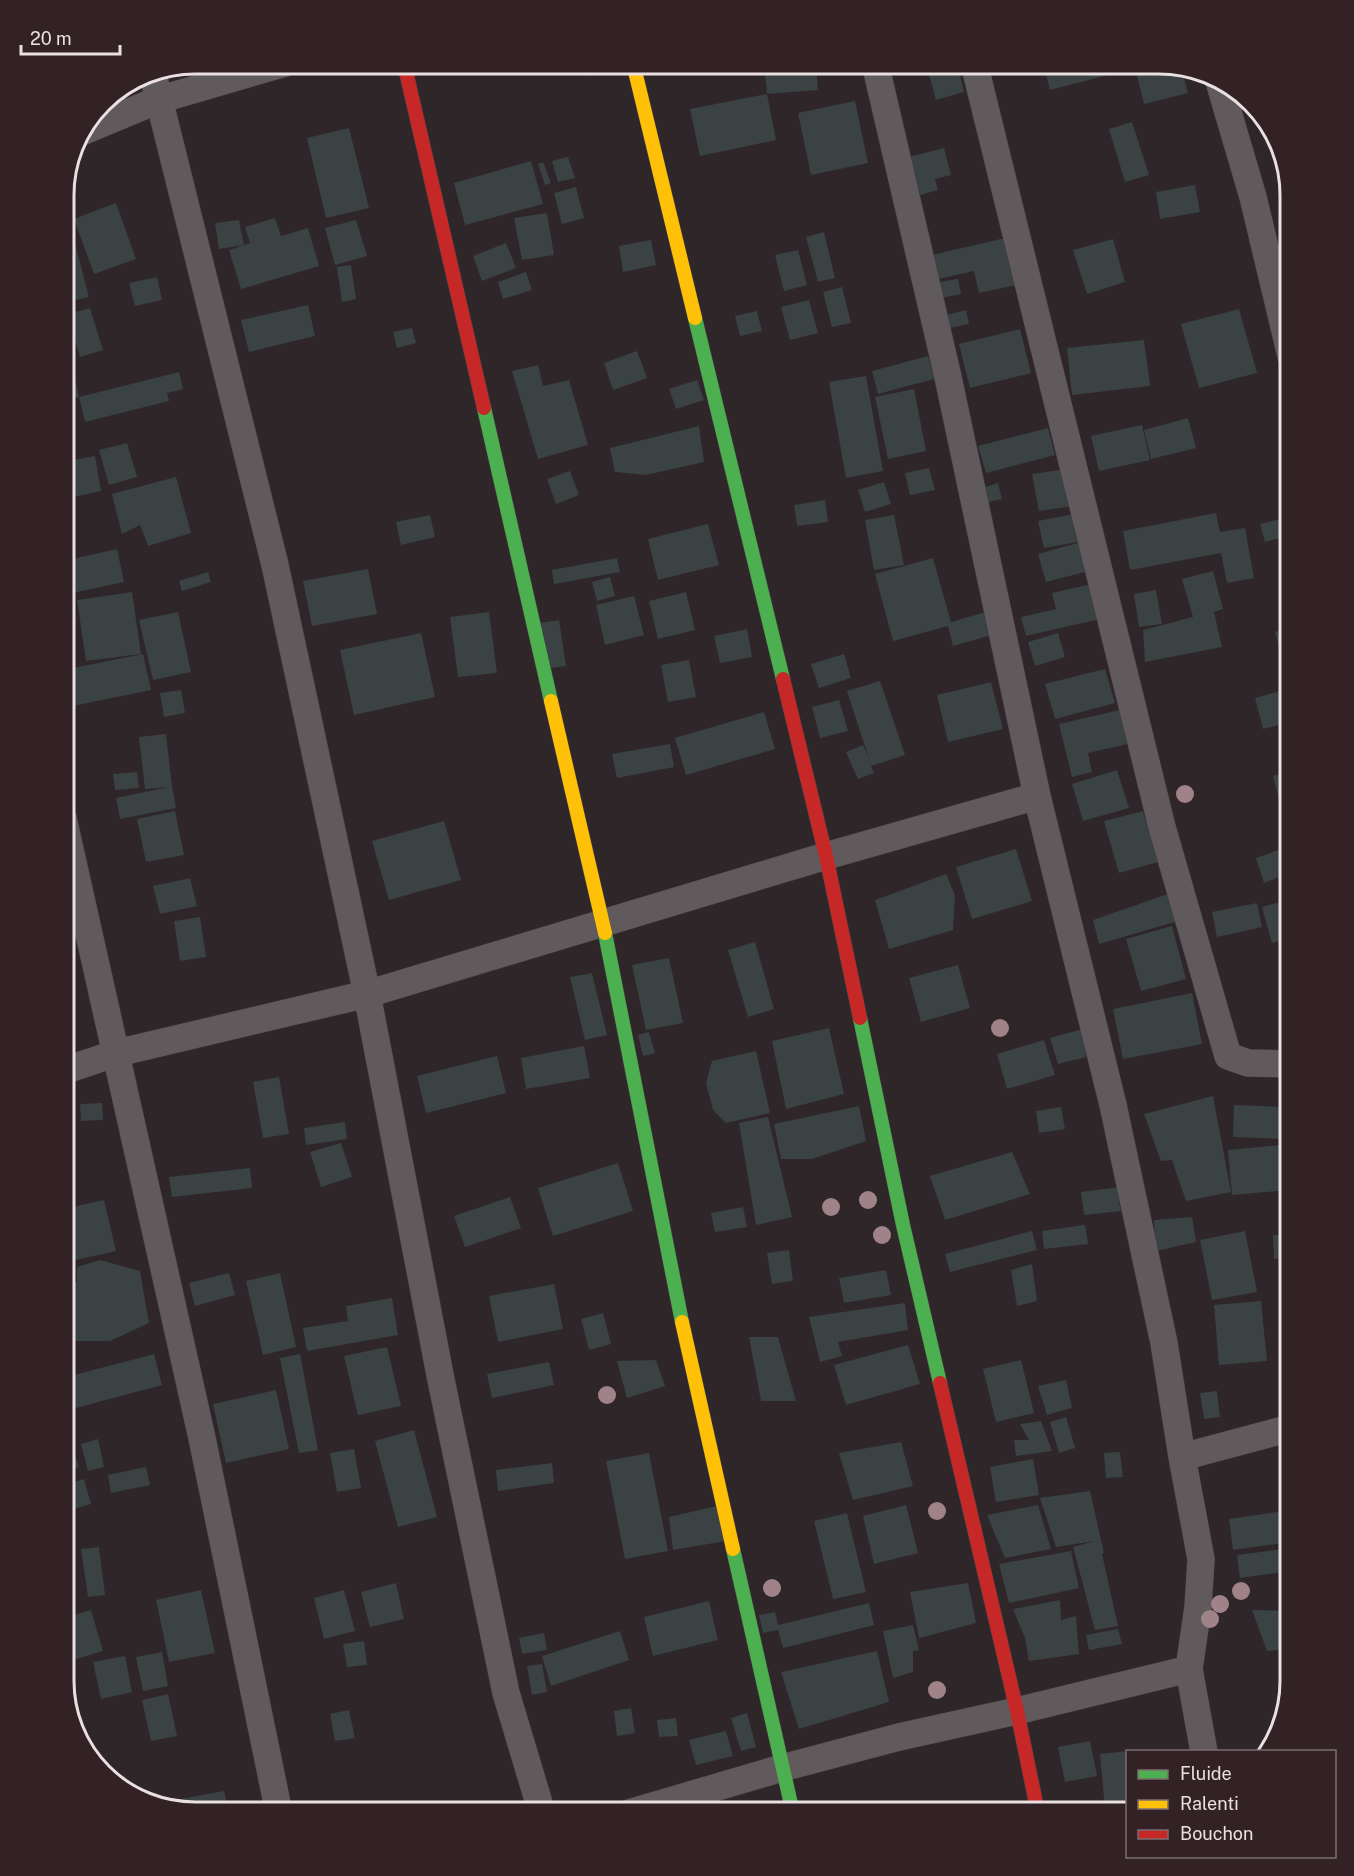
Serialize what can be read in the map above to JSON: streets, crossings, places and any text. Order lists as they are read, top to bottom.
{
  "legend": ["Fluide", "Ralenti", "Bouchon"],
  "scale_bar": "20 m"
}
